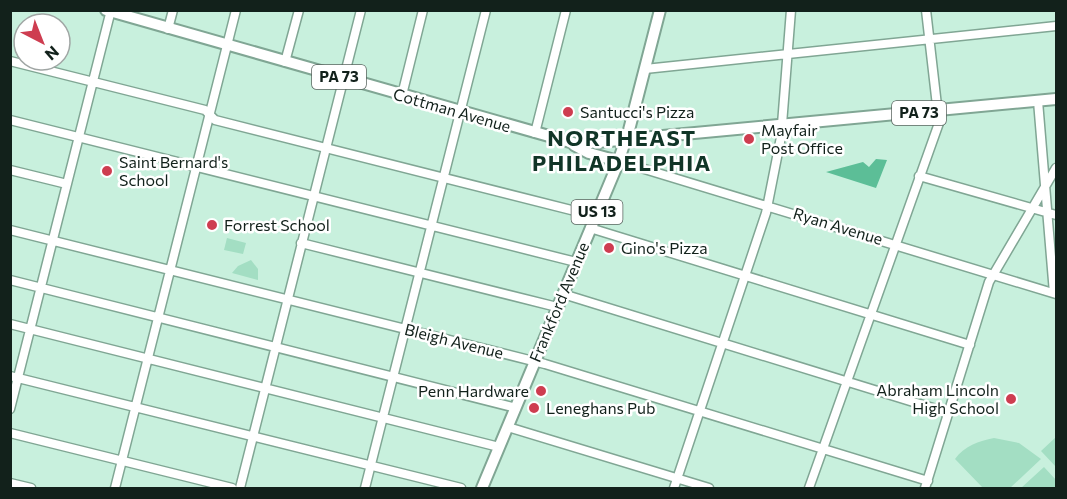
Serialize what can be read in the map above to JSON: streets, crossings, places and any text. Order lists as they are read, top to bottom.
{
  "streets": {
    "main road": [
      "PA 73",
      "Cottman Avenue",
      "US 13",
      "Frankford Avenue"
    ],
    "street": ["Ryan Avenue", "Bleigh Avenue"]
  },
  "crossings": [
    ["Cottman Avenue", "Frankford Avenue"],
    ["Ryan Avenue", "Frankford Avenue"],
    ["Frankford Avenue", "Bleigh Avenue"]
  ],
  "districts": ["NORTHEAST PHILADELPHIA"],
  "places": [
    "Santucci's Pizza",
    "Mayfair Post Office",
    "Saint Bernard's School",
    "Forrest School",
    "Gino's Pizza",
    "Penn Hardware",
    "Abraham Lincoln High School",
    "Leneghans Pub"
  ],
  "north": "bottom right"
}
